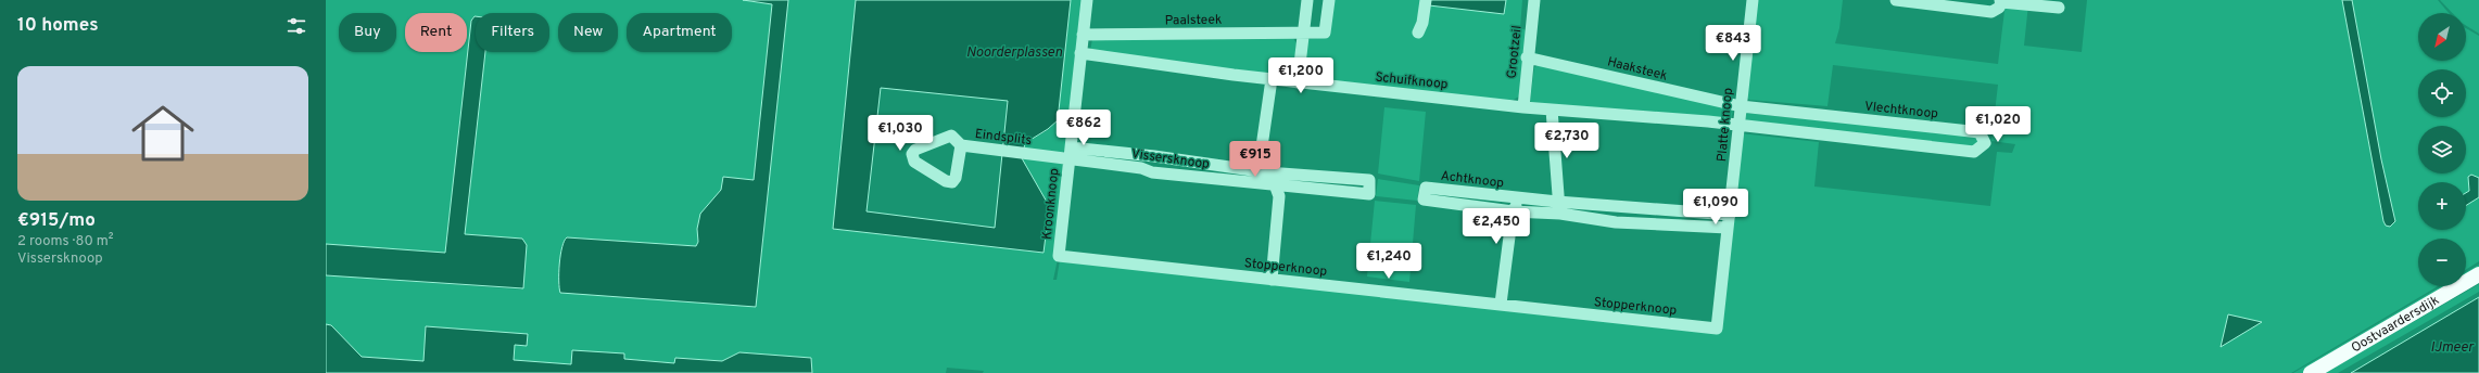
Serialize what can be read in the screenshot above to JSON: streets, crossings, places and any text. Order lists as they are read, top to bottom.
{
  "streets": {
    "main road": ["Oostvaardersdijk"],
    "street": [
      "Paalsteek",
      "Grootzeil",
      "Haaksteek",
      "Schuifknoop",
      "Vlechtknoop",
      "Platte knoop",
      "Eindsplits",
      "Vissersknoop",
      "Achtknoop",
      "Kroonknoop",
      "Stopperknoop"
    ]
  },
  "crossings": [
    ["Paalsteek", "Kroonknoop"],
    ["Grootzeil", "Haaksteek"],
    ["Grootzeil", "Schuifknoop"],
    ["Haaksteek", "Vlechtknoop"],
    ["Haaksteek", "Platte knoop"],
    ["Schuifknoop", "Vlechtknoop"],
    ["Schuifknoop", "Platte knoop"],
    ["Schuifknoop", "Kroonknoop"],
    ["Vlechtknoop", "Platte knoop"],
    ["Platte knoop", "Achtknoop"],
    ["Platte knoop", "Stopperknoop"],
    ["Eindsplits", "Vissersknoop"],
    ["Eindsplits", "Kroonknoop"],
    ["Vissersknoop", "Kroonknoop"],
    ["Kroonknoop", "Stopperknoop"]
  ],
  "water": ["Noorderplassen", "IJmeer"],
  "north": "bottom left",
  "page": {
    "heading": "10 homes",
    "map_buttons": ["+", "−"],
    "chip": [
      "Buy",
      "Rent",
      "Filters",
      "New",
      "Apartment"
    ],
    "price": [
      "€843",
      "€1,200",
      "€1,020",
      "€862",
      "€1,030",
      "€2,730",
      "€915",
      "€1,090",
      "€2,450",
      "€1,240"
    ],
    "list": [
      {
        "name": "€915/mo",
        "note": "2 rooms · 80 m² · Vissersknoop"
      }
    ]
  }
}
